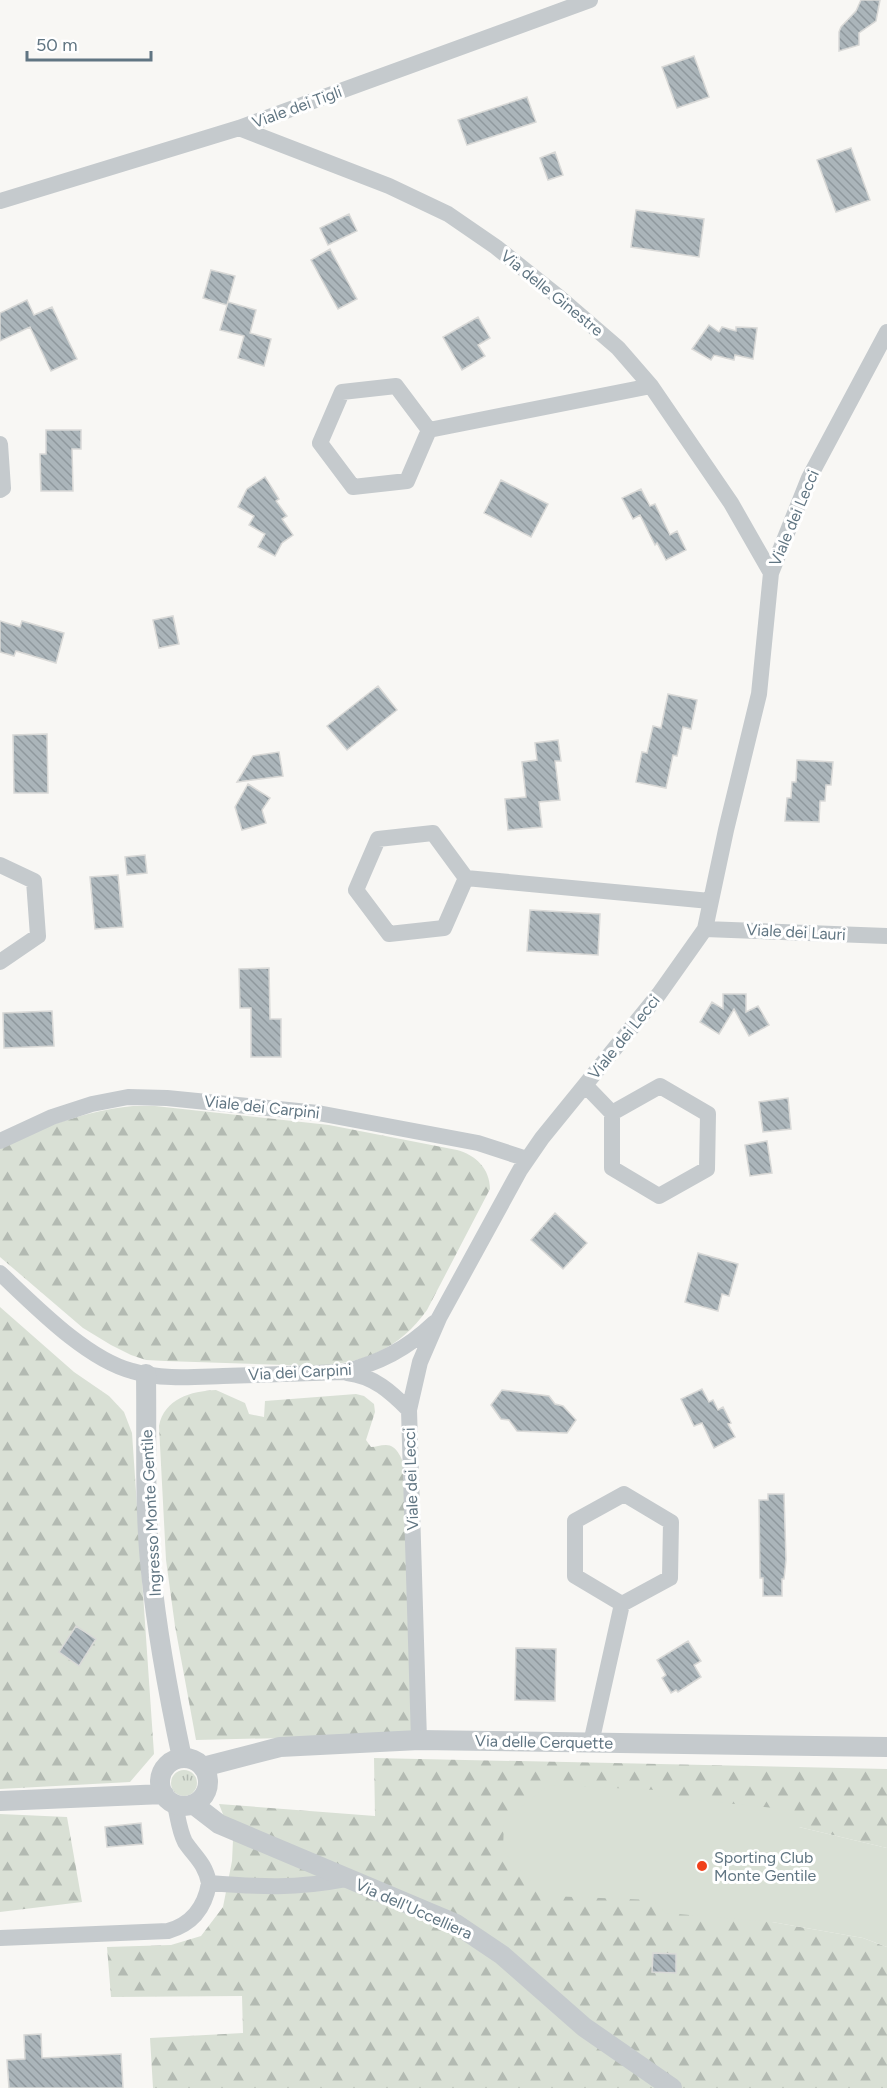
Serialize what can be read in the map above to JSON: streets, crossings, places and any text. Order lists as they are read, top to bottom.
{
  "streets": {
    "street": [
      "Viale dei Tigli",
      "Via delle Ginestre",
      "Viale dei Lecci",
      "Viale dei Lauri",
      "Viale dei Carpini",
      "Via dei Carpini",
      "Ingresso Monte Gentile",
      "Via delle Cerquette",
      "Via dell'Uccelliera"
    ]
  },
  "crossings": [
    ["Viale dei Tigli", "Via delle Ginestre"],
    ["Via delle Ginestre", "Viale dei Lecci"],
    ["Viale dei Lecci", "Viale dei Lauri"],
    ["Viale dei Lecci", "Viale dei Carpini"],
    ["Viale dei Lecci", "Via dei Carpini"],
    ["Viale dei Lecci", "Via delle Cerquette"],
    ["Via dei Carpini", "Ingresso Monte Gentile"],
    ["Ingresso Monte Gentile", "Via delle Cerquette"],
    ["Ingresso Monte Gentile", "Via dell'Uccelliera"],
    ["Via delle Cerquette", "Via dell'Uccelliera"]
  ],
  "places": ["Sporting Club Monte Gentile"],
  "scale_bar": "50 m"
}
